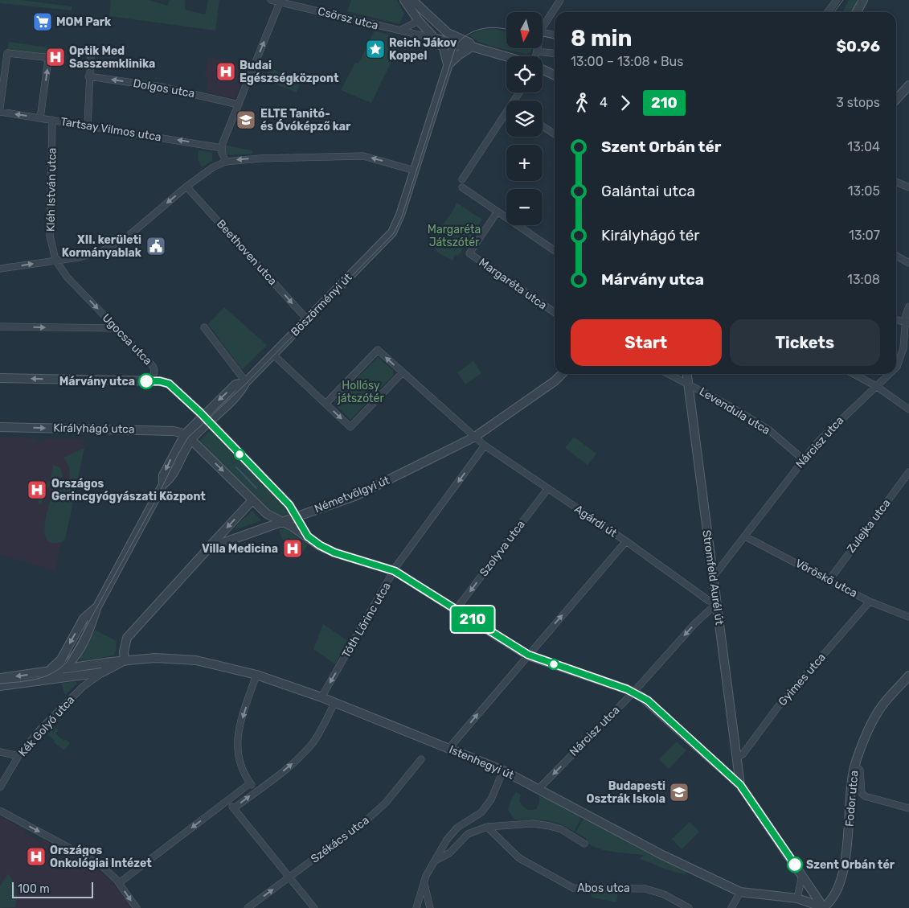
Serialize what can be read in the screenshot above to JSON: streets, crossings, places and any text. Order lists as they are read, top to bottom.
{
  "streets": {
    "street": [
      "Csörsz utca",
      "Dolgos utca",
      "Tartsay Vilmos utca",
      "Kléh István utca",
      "Beethoven utca",
      "Margaréta utca",
      "Böszörményi út",
      "Ugocsa utca",
      "Levendula utca",
      "Királyhágó utca",
      "Nárcisz utca",
      "Németvölgyi út",
      "Agárdi út",
      "Zulejka utca",
      "Szolyva utca",
      "Stromfeld Aurél út",
      "Vöröskő utca",
      "Tóth Lőrinc utca",
      "Gyimes utca",
      "Kék Golyó utca",
      "Istenhegyi út",
      "Fodor utca",
      "Székács utca",
      "Abos utca"
    ]
  },
  "crossings": [
    ["Tartsay Vilmos utca", "Kléh István utca"],
    ["Kléh István utca", "Ugocsa utca"],
    ["Beethoven utca", "Böszörményi út"],
    ["Böszörményi út", "Ugocsa utca"],
    ["Böszörményi út", "Királyhágó utca"],
    ["Böszörményi út", "Istenhegyi út"],
    ["Ugocsa utca", "Németvölgyi út"],
    ["Levendula utca", "Nárcisz utca"],
    ["Levendula utca", "Stromfeld Aurél út"],
    ["Nárcisz utca", "Agárdi út"],
    ["Nárcisz utca", "Stromfeld Aurél út"],
    ["Nárcisz utca", "Vöröskő utca"],
    ["Nárcisz utca", "Istenhegyi út"],
    ["Németvölgyi út", "Agárdi út"],
    ["Németvölgyi út", "Istenhegyi út"],
    ["Agárdi út", "Szolyva utca"],
    ["Agárdi út", "Stromfeld Aurél út"],
    ["Agárdi út", "Tóth Lőrinc utca"],
    ["Zulejka utca", "Vöröskő utca"],
    ["Stromfeld Aurél út", "Gyimes utca"],
    ["Vöröskő utca", "Gyimes utca"],
    ["Tóth Lőrinc utca", "Istenhegyi út"],
    ["Kék Golyó utca", "Istenhegyi út"],
    ["Istenhegyi út", "Fodor utca"]
  ],
  "one_way": [
    "Dolgos utca",
    "Tartsay Vilmos utca",
    "Beethoven utca",
    "Nárcisz utca",
    "Szolyva utca",
    "Tóth Lőrinc utca"
  ],
  "parks": ["Margaréta Játszótér", "Hollósy játszótér"],
  "places": {
    "supermarket": ["MOM Park"],
    "place": ["Reich Jákov Koppel"],
    "hospital": [
      "Optik Med Sasszemklinika",
      "Budai Egészségközpont",
      "Országos Gerincgyógyászati Központ",
      "Villa Medicina",
      "Országos Onkológiai Intézet"
    ],
    "school or university": ["ELTE Tanitó- és Óvóképző kar", "Budapesti Osztrák Iskola"],
    "public building": ["XII. kerületi Kormányablak"],
    "other": ["Márvány utca", "Szent Orbán tér"]
  },
  "lines": ["bus line 210"],
  "scale_bar": "100 m",
  "north": "bottom",
  "page": {
    "on_map": "210",
    "map_buttons": ["+", "−"],
    "heading": ["8 min", "13:00 – 13:08 · Bus", "$0.96"],
    "legs": ["4", "210", "3 stops"],
    "list": [
      {
        "name": "Szent Orbán tér",
        "value": "13:04"
      },
      {
        "name": "Galántai utca",
        "value": "13:05"
      },
      {
        "name": "Királyhágó tér",
        "value": "13:07"
      },
      {
        "name": "Márvány utca",
        "value": "13:08"
      }
    ],
    "buttons": ["Start", "Tickets"],
    "scale": "100 m"
  }
}
